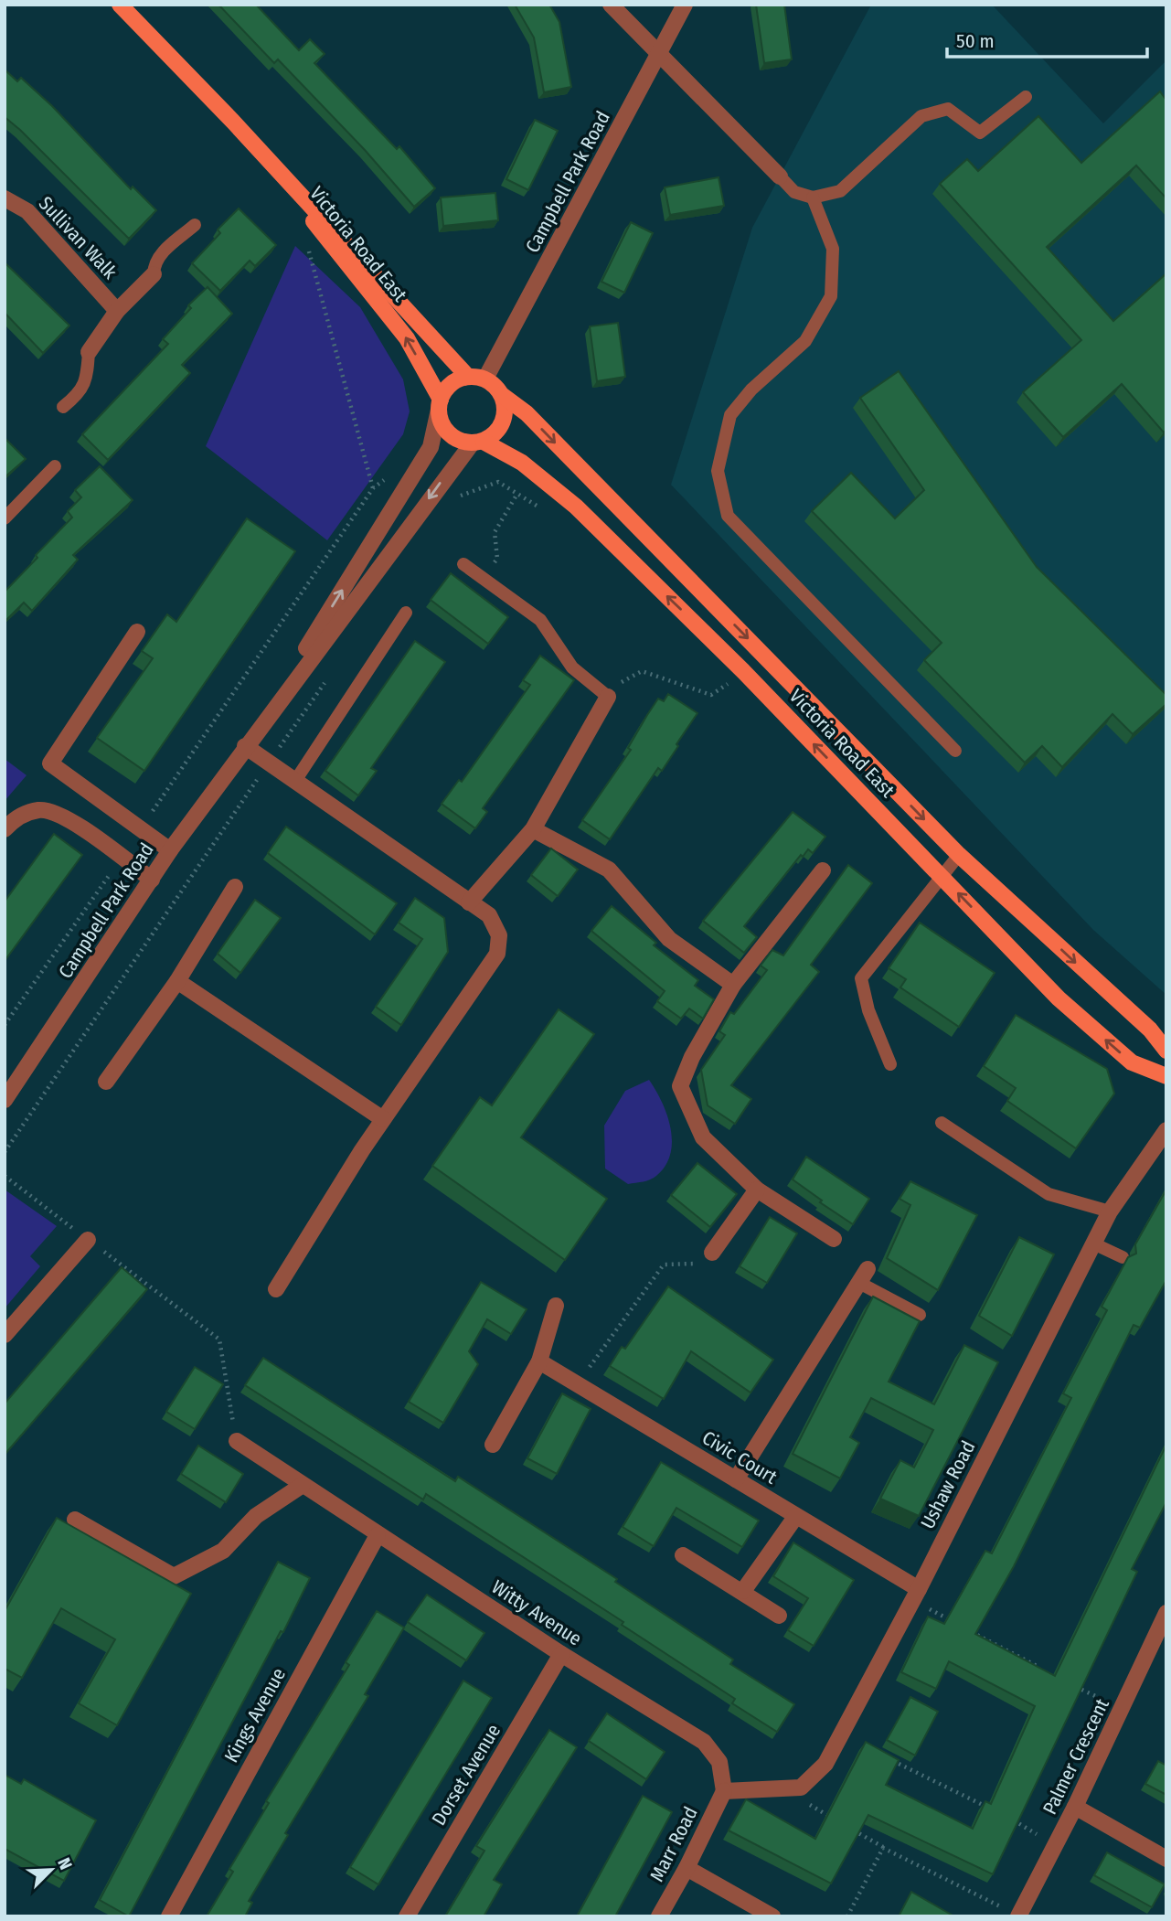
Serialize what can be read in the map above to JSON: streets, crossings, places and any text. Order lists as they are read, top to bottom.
{
  "streets": {
    "main road": ["Victoria Road East"],
    "street": [
      "Campbell Park Road",
      "Sullivan Walk",
      "Civic Court",
      "Ushaw Road",
      "Witty Avenue",
      "Kings Avenue",
      "Palmer Crescent",
      "Dorset Avenue",
      "Marr Road"
    ]
  },
  "crossings": [
    ["Campbell Park Road", "Victoria Road East"],
    ["Civic Court", "Ushaw Road"],
    ["Witty Avenue", "Kings Avenue"],
    ["Witty Avenue", "Dorset Avenue"],
    ["Witty Avenue", "Marr Road"]
  ],
  "scale_bar": "50 m",
  "north": "top right"
}
